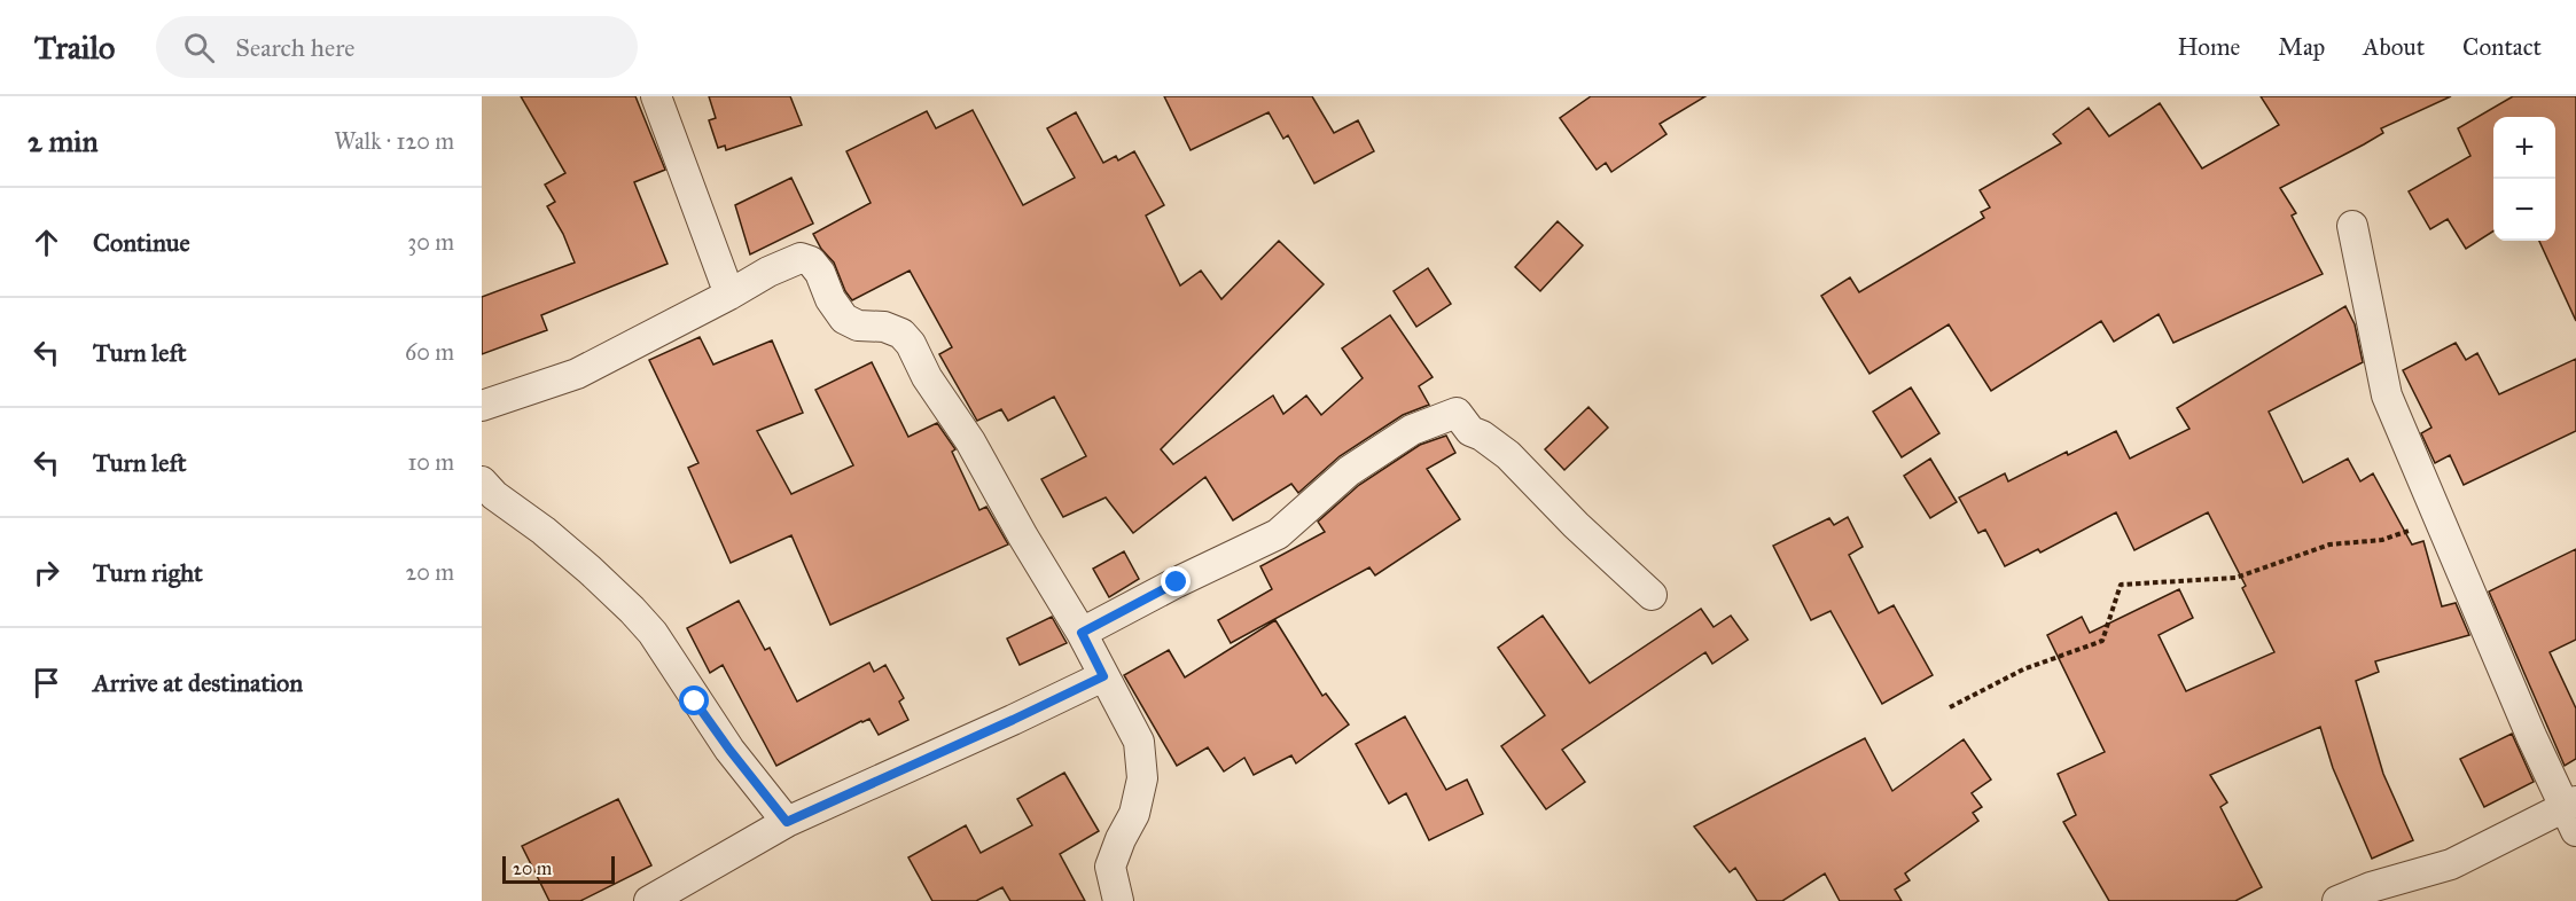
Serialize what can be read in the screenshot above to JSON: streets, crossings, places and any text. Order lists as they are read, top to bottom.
{
  "scale_bar": "20 m",
  "page": {
    "header": "Trailo",
    "search": "Search here",
    "nav": [
      "Home",
      "Map",
      "About",
      "Contact"
    ],
    "heading": ["2 min", "Walk · 120 m"],
    "map_buttons": ["+", "−"],
    "list": [
      ["Continue", "30 m"],
      ["Turn left", "60 m"],
      ["Turn left", "10 m"],
      ["Turn right", "20 m"],
      "Arrive at destination"
    ],
    "scale": "20 m"
  }
}
